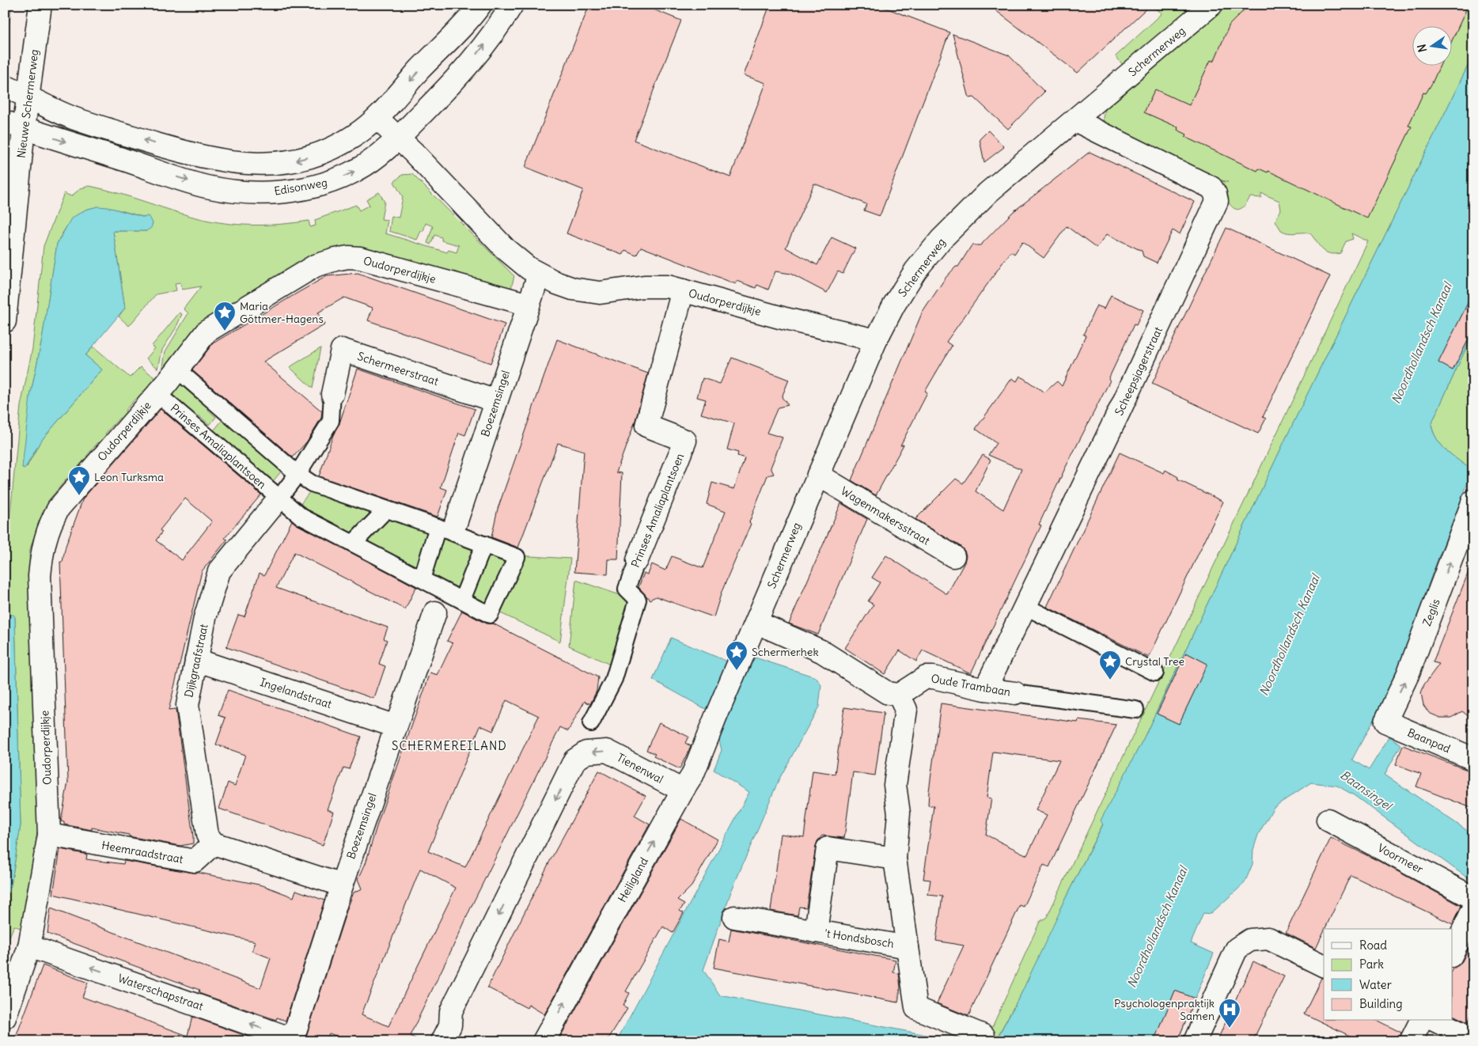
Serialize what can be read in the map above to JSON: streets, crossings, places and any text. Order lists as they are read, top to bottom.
{
  "streets": {
    "street": [
      "Schermerweg",
      "Nieuwe Schermerweg",
      "Edisonweg",
      "Oudorperdijkje",
      "Schermeerstraat",
      "Scheepsjagerstraat",
      "Boezemsingel",
      "Prinses Amaliaplantsoen",
      "Wagenmakersstraat",
      "Zeglis",
      "Dijkgraafstraat",
      "Oude Trambaan",
      "Ingelandstraat",
      "Baanpad",
      "Tienenwal",
      "Heemraadstraat",
      "Voormeer",
      "Heiligland",
      "'t Hondsbosch",
      "Waterschapstraat"
    ]
  },
  "crossings": [
    ["Schermerweg", "Oudorperdijkje"],
    ["Schermerweg", "Scheepsjagerstraat"],
    ["Schermerweg", "Wagenmakersstraat"],
    ["Schermerweg", "Heiligland"],
    ["Nieuwe Schermerweg", "Edisonweg"],
    ["Edisonweg", "Oudorperdijkje"],
    ["Oudorperdijkje", "Boezemsingel"],
    ["Oudorperdijkje", "Prinses Amaliaplantsoen"],
    ["Oudorperdijkje", "Heemraadstraat"],
    ["Oudorperdijkje", "Waterschapstraat"],
    ["Schermeerstraat", "Boezemsingel"],
    ["Scheepsjagerstraat", "Oude Trambaan"],
    ["Boezemsingel", "Ingelandstraat"],
    ["Boezemsingel", "Waterschapstraat"],
    ["Prinses Amaliaplantsoen", "Dijkgraafstraat"],
    ["Zeglis", "Baanpad"],
    ["Dijkgraafstraat", "Ingelandstraat"],
    ["Dijkgraafstraat", "Heemraadstraat"],
    ["Oude Trambaan", "'t Hondsbosch"],
    ["Tienenwal", "Heiligland"]
  ],
  "one_way": [
    "Edisonweg",
    "Zeglis",
    "Tienenwal",
    "Heiligland"
  ],
  "districts": ["SCHERMEREILAND"],
  "water": ["Noordhollandsch Kanaal", "Baansingel"],
  "places": {
    "place": [
      "Maria Göttmer-Hagens",
      "Leon Turksma",
      "Schermerhek",
      "Crystal Tree"
    ],
    "hospital": ["Psychologenpraktijk Samen"]
  },
  "legend": [
    "Road",
    "Park",
    "Water",
    "Building"
  ],
  "north": "left"
}
